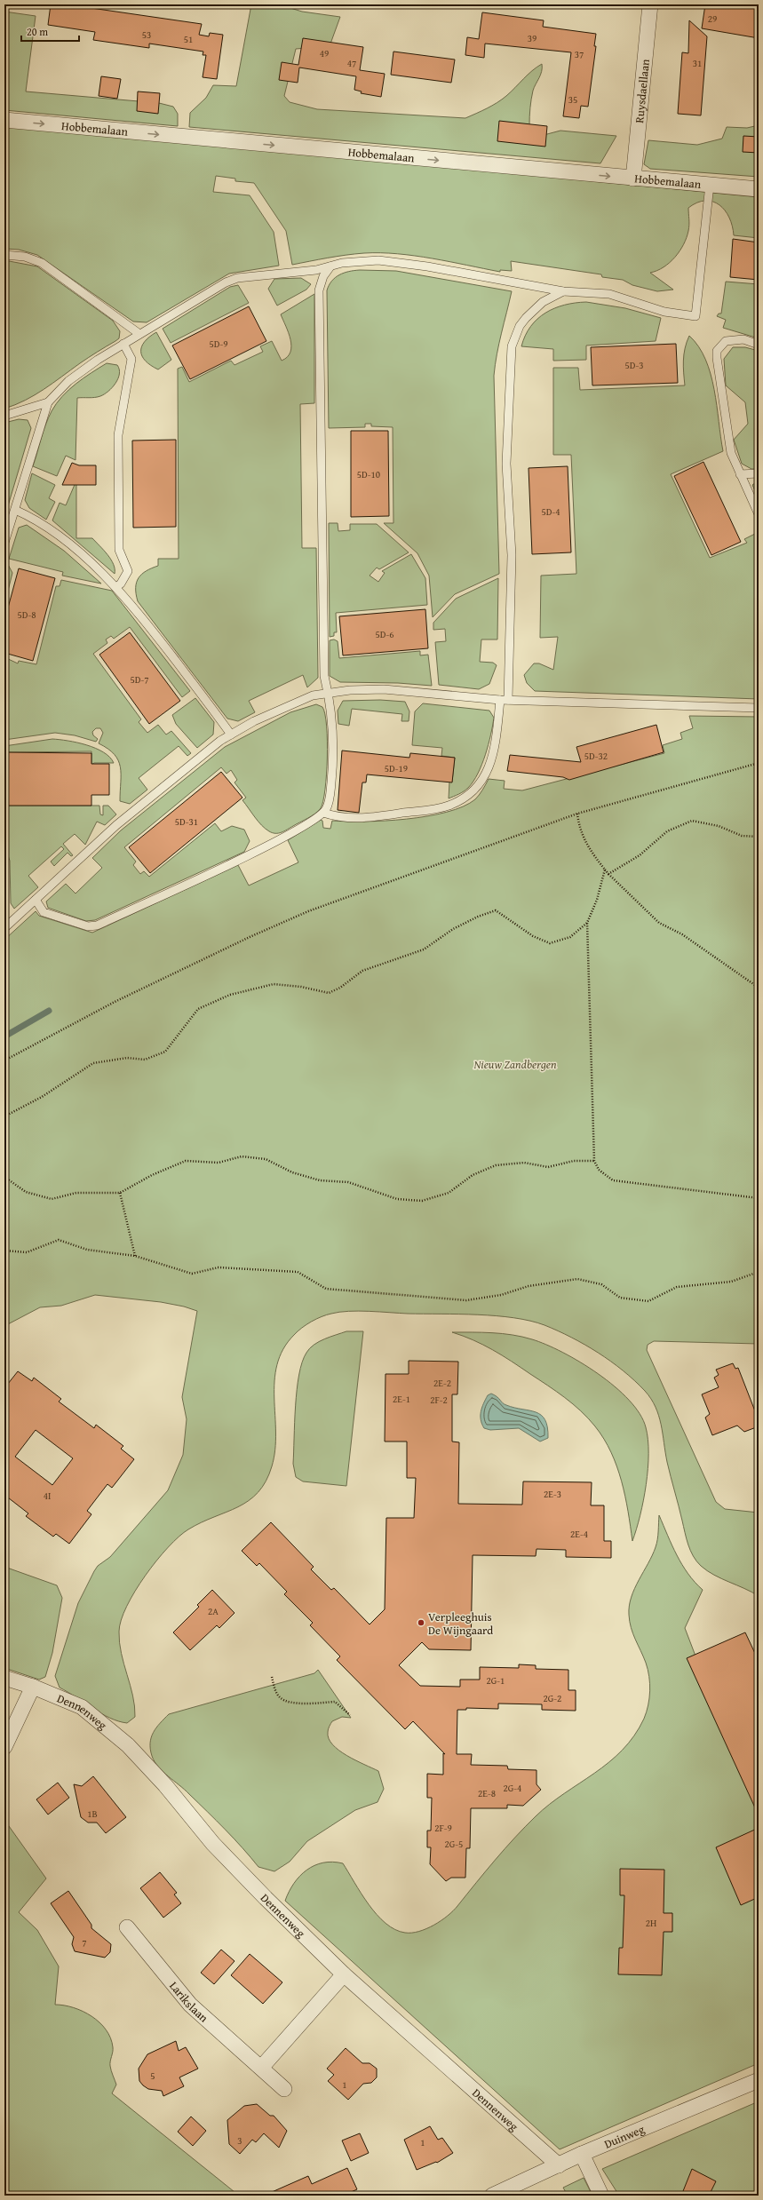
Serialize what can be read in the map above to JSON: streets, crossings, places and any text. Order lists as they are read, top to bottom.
{
  "streets": {
    "street": [
      "Ruysdaellaan",
      "Hobbemalaan",
      "Dennenweg",
      "Larikslaan",
      "Duinweg"
    ]
  },
  "crossings": [
    ["Ruysdaellaan", "Hobbemalaan"],
    ["Dennenweg", "Duinweg"]
  ],
  "one_way": ["Hobbemalaan"],
  "parks": ["Nieuw Zandbergen"],
  "places": ["Verpleeghuis De Wijngaard"],
  "house_numbers": [
    "29",
    "53",
    "39",
    "51",
    "49",
    "37",
    "47",
    "31",
    "35",
    "5D-9",
    "5D-3",
    "5D-10",
    "5D-4",
    "5D-8",
    "5D-6",
    "5D-7",
    "5D-32",
    "5D-19",
    "5D-31",
    "2E-2",
    "2E-1",
    "2F-2",
    "2E-3",
    "4I",
    "2E-4",
    "2A",
    "2G-1",
    "2G-2",
    "2G-4",
    "2E-8",
    "1B",
    "2F-9",
    "2G-5",
    "2H",
    "7",
    "5",
    "1",
    "3",
    "1"
  ],
  "scale_bar": "20 m"
}
